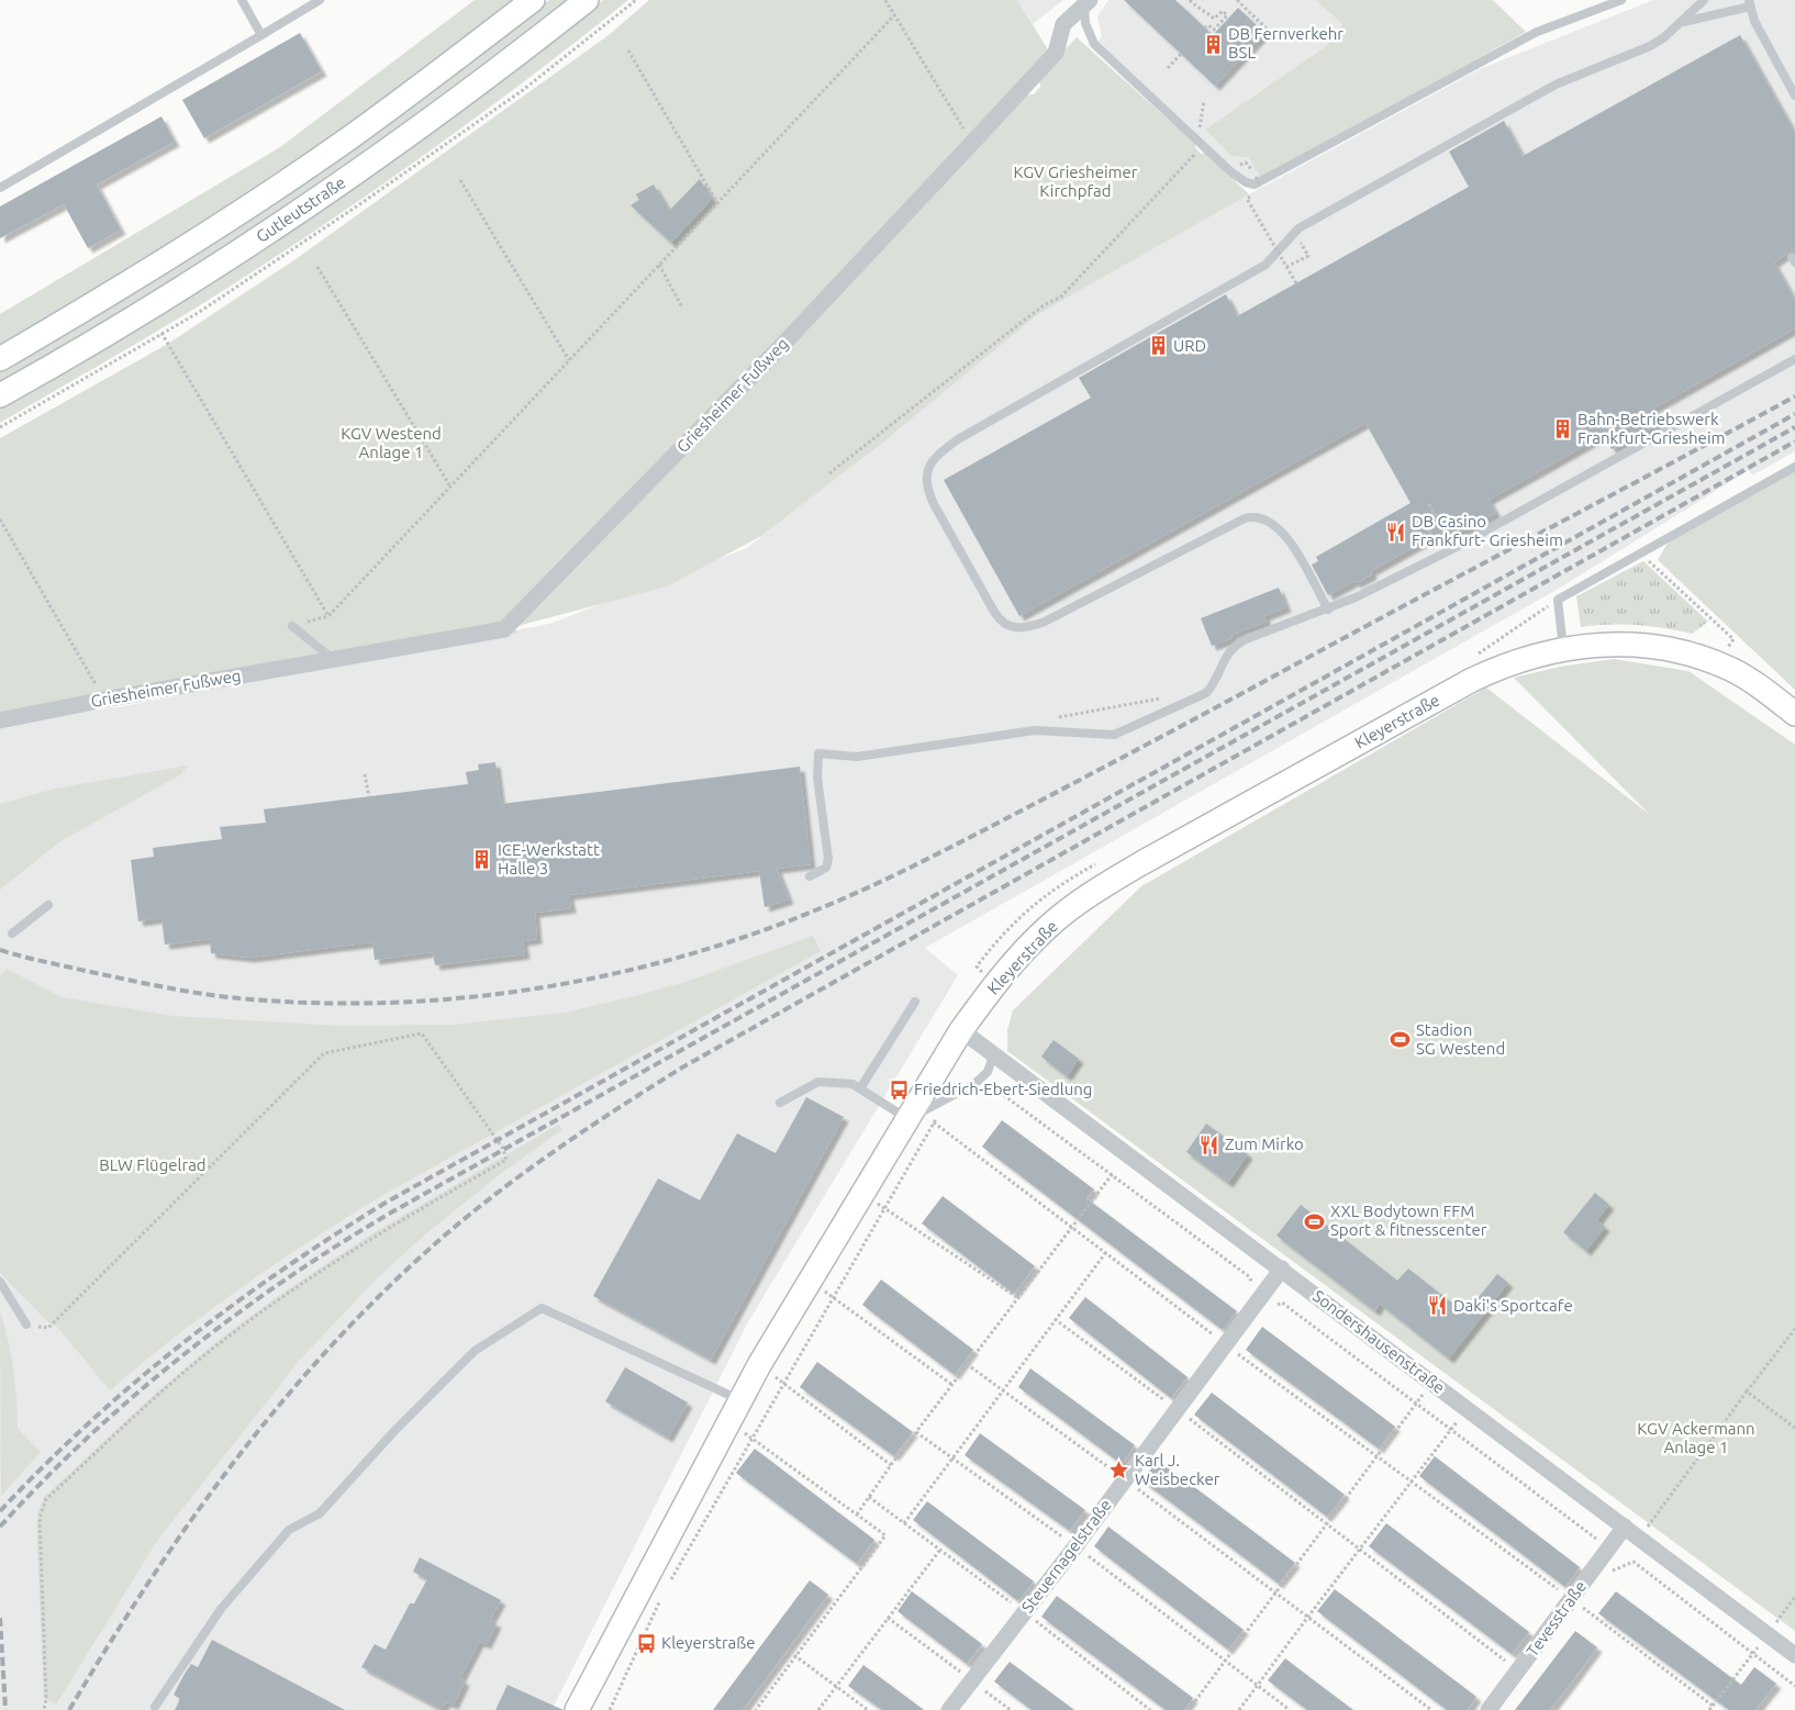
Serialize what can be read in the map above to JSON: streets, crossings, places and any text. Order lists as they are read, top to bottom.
{
  "streets": {
    "street": [
      "Gutleutstraße",
      "Griesheimer Fußweg",
      "Kleyerstraße",
      "Sondershausenstraße",
      "Steuernagelstraße",
      "Tevesstraße"
    ]
  },
  "crossings": [
    ["Kleyerstraße", "Sondershausenstraße"],
    ["Sondershausenstraße", "Steuernagelstraße"],
    ["Sondershausenstraße", "Tevesstraße"]
  ],
  "parks": [
    "KGV Griesheimer Kirchpfad",
    "KGV Westend Anlage 1",
    "BLW Flügelrad",
    "KGV Ackermann Anlage 1"
  ],
  "places": {
    "building": [
      "DB Fernverkehr BSL",
      "URD",
      "Bahn-Betriebswerk Frankfurt-Griesheim",
      "ICE-Werkstatt Halle 3"
    ],
    "restaurant": ["DB Casino Frankfurt- Griesheim", "Zum Mirko", "Daki's Sportcafe"],
    "sports": ["Stadion SG Westend", "XXL Bodytown FFM Sport & fitnesscenter"],
    "bus stop": ["Friedrich-Ebert-Siedlung", "Kleyerstraße"],
    "place": ["Karl J. Weisbecker"]
  }
}
